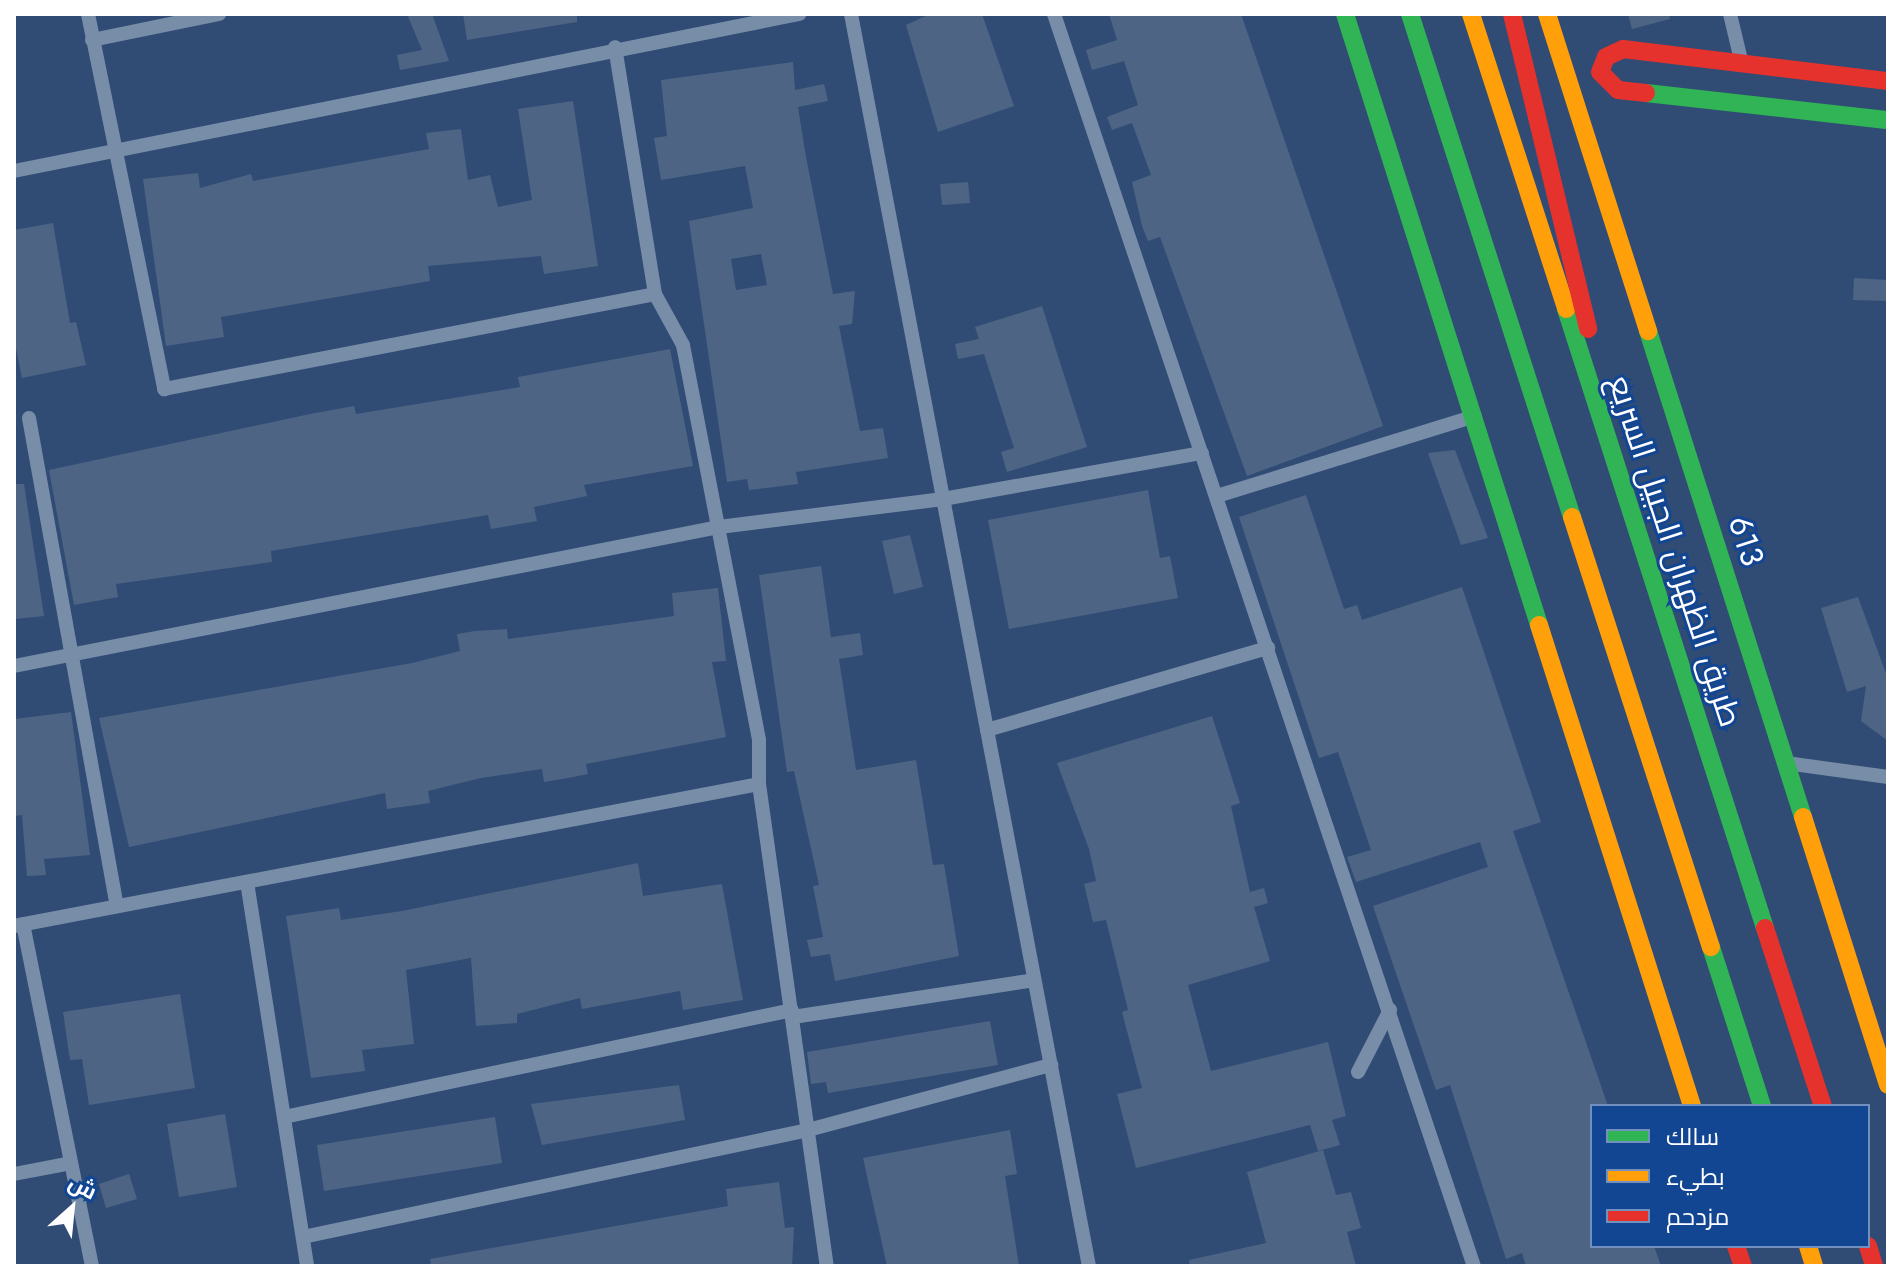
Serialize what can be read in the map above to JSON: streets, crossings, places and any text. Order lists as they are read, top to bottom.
{
  "streets": {
    "main road": ["613", "طريق الظهران الجبيل السريع"]
  },
  "legend": ["سالك", "بطيء", "مزدحم"],
  "north": "top right"
}
